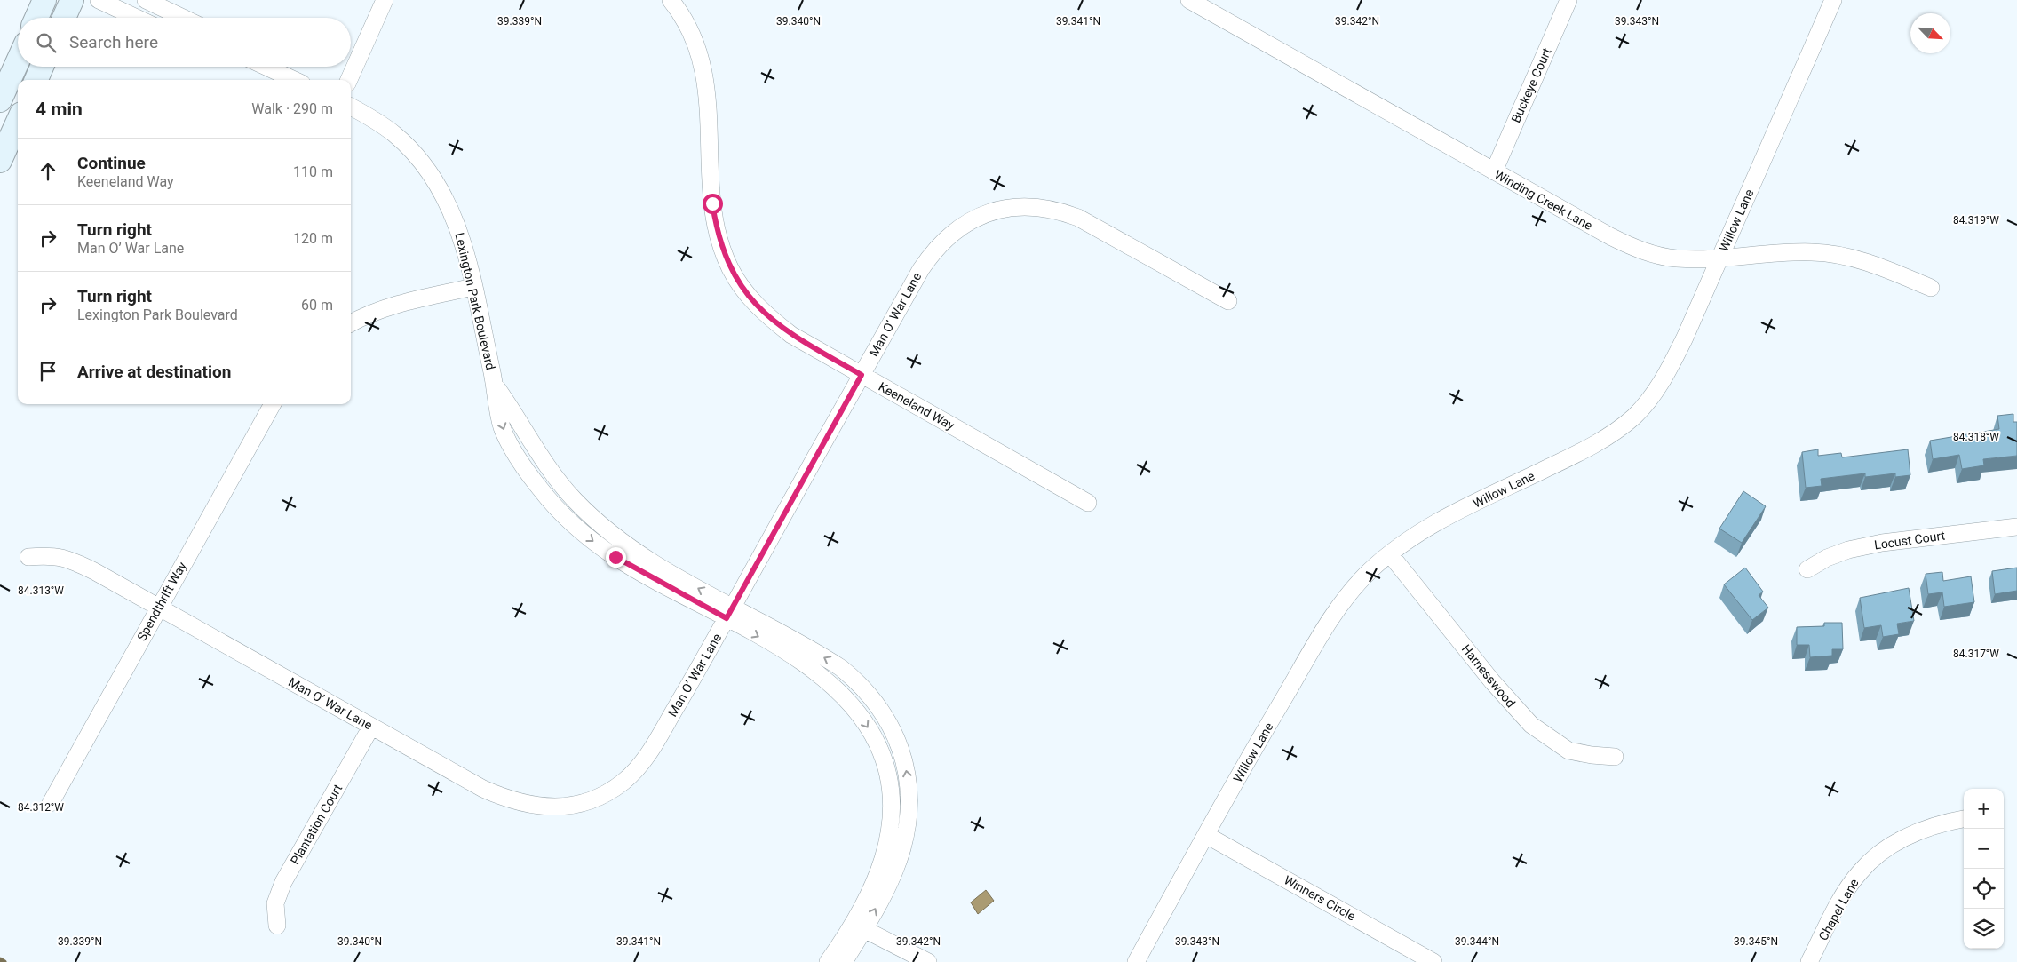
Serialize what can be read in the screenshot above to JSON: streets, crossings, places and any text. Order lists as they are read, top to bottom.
{
  "streets": {
    "street": [
      "Buckeye Court",
      "Winding Creek Lane",
      "Willow Lane",
      "Lexington Park Boulevard",
      "Man O’ War Lane",
      "Keeneland Way",
      "Locust Court",
      "Spendthrift Way",
      "Harnesswood",
      "Plantation Court",
      "Winners Circle",
      "Chapel Lane"
    ]
  },
  "crossings": [
    ["Buckeye Court", "Winding Creek Lane"],
    ["Winding Creek Lane", "Willow Lane"],
    ["Willow Lane", "Harnesswood"],
    ["Willow Lane", "Winners Circle"],
    ["Lexington Park Boulevard", "Man O’ War Lane"],
    ["Man O’ War Lane", "Keeneland Way"],
    ["Man O’ War Lane", "Spendthrift Way"],
    ["Man O’ War Lane", "Plantation Court"]
  ],
  "north": "bottom right",
  "page": {
    "search": "Search here",
    "heading": ["4 min", "Walk · 290 m"],
    "list": [
      ["Continue", "Keeneland Way", "110 m"],
      ["Turn right", "Man O’ War Lane", "120 m"],
      ["Turn right", "Lexington Park Boulevard", "60 m"],
      "Arrive at destination"
    ],
    "map_buttons": ["+", "−"]
  },
  "coordinates": [
    "39.339°N",
    "39.340°N",
    "39.341°N",
    "39.342°N",
    "39.343°N",
    "84.319°W",
    "84.318°W",
    "84.313°W",
    "84.317°W",
    "84.312°W",
    "39.344°N",
    "39.345°N"
  ]
}
